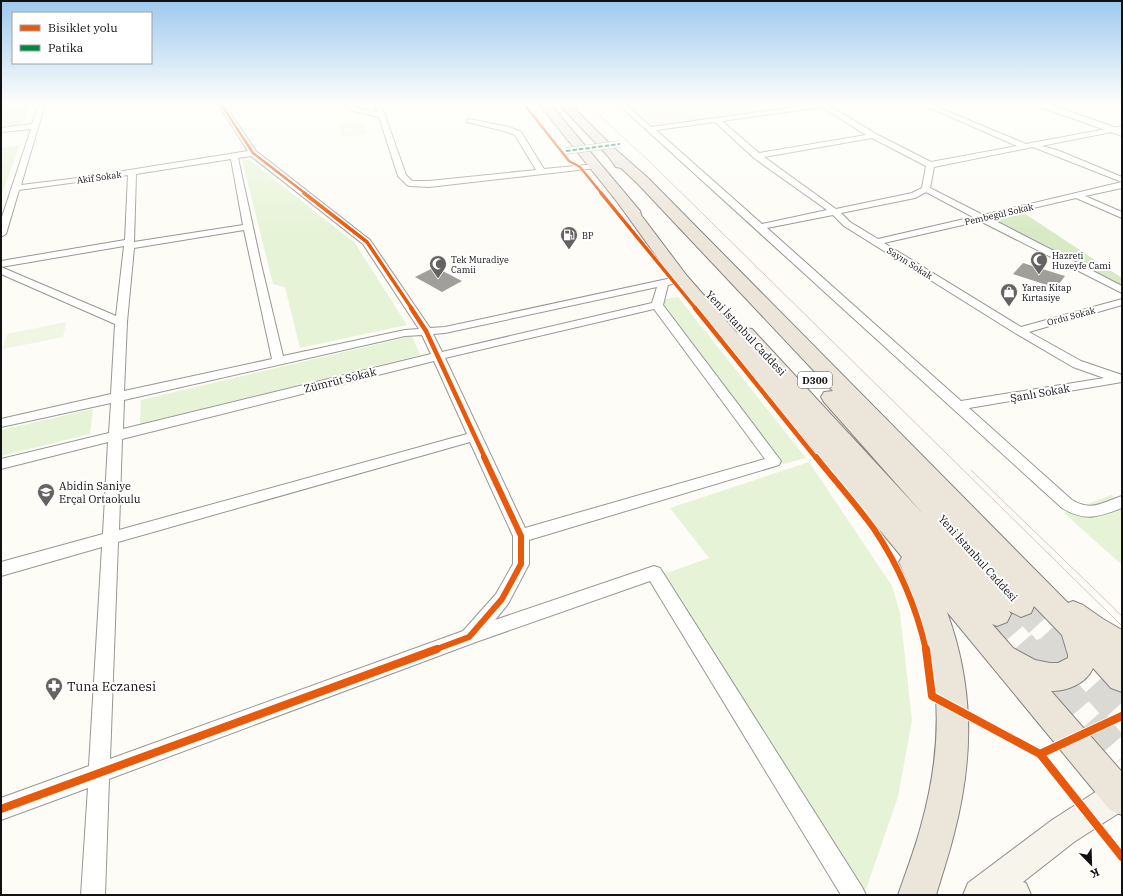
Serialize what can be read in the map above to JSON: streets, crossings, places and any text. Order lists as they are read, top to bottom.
{
  "streets": {
    "highway": ["Yeni İstanbul Caddesi", "D300"],
    "street": [
      "Akif Sokak",
      "Pembegül Sokak",
      "Sayın Sokak",
      "Ordu Sokak",
      "Zümrüt Sokak",
      "Şanlı Sokak"
    ]
  },
  "crossings": [
    ["Pembegül Sokak", "Sayın Sokak"],
    ["Sayın Sokak", "Ordu Sokak"],
    ["Sayın Sokak", "Şanlı Sokak"]
  ],
  "places": {
    "fuel station": ["BP"],
    "mosque": ["Hazreti Huzeyfe Cami", "Tek Muradiye Camii"],
    "shop": ["Yaren Kitap Kırtasiye"],
    "school or university": ["Abidin Saniye Erçal Ortaokulu"],
    "pharmacy": ["Tuna Eczanesi"]
  },
  "legend": ["Bisiklet yolu", "Patika"],
  "north": "bottom right"
}
